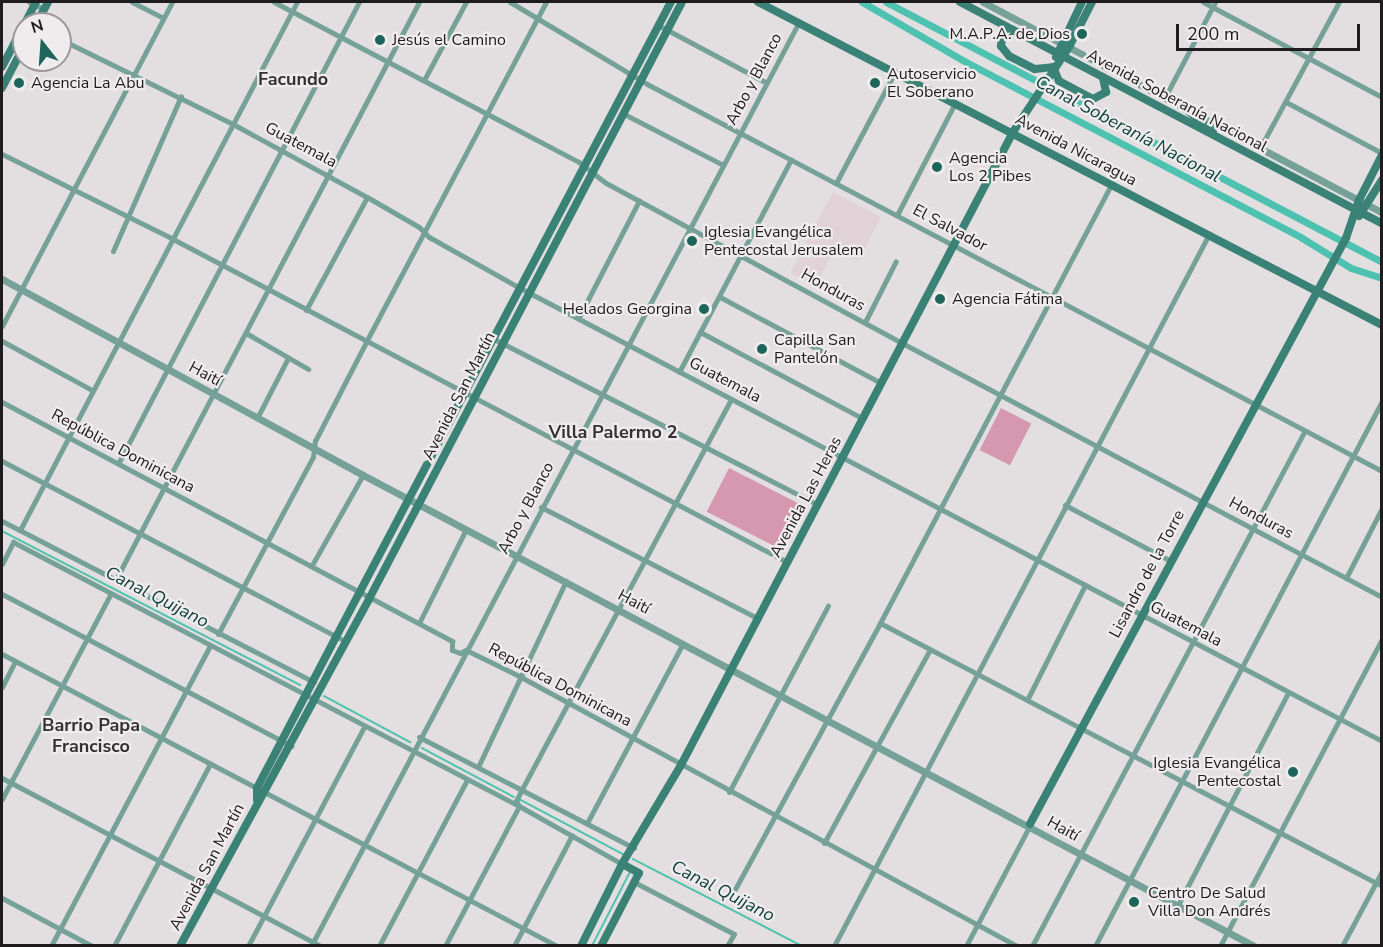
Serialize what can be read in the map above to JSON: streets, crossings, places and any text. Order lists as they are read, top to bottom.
{
  "streets": {
    "main road": [
      "Avenida Soberanía Nacional",
      "Avenida Nicaragua",
      "Avenida San Martín",
      "Avenida Las Heras",
      "Lisandro de la Torre"
    ],
    "street": [
      "Arbo y Blanco",
      "Guatemala",
      "El Salvador",
      "Honduras",
      "Haití",
      "República Dominicana"
    ]
  },
  "crossings": [
    ["Arbo y Blanco", "Guatemala"],
    ["Arbo y Blanco", "Avenida Nicaragua"],
    ["Arbo y Blanco", "El Salvador"],
    ["Arbo y Blanco", "Honduras"],
    ["Arbo y Blanco", "Haití"],
    ["Arbo y Blanco", "República Dominicana"],
    ["Avenida Soberanía Nacional", "Avenida Las Heras"],
    ["Avenida Soberanía Nacional", "Lisandro de la Torre"],
    ["Guatemala", "Avenida San Martín"],
    ["Guatemala", "Avenida Las Heras"],
    ["Guatemala", "Lisandro de la Torre"],
    ["Avenida Nicaragua", "Avenida Las Heras"],
    ["Avenida Nicaragua", "Lisandro de la Torre"],
    ["El Salvador", "Avenida San Martín"],
    ["El Salvador", "Avenida Las Heras"],
    ["El Salvador", "Lisandro de la Torre"],
    ["Honduras", "Avenida San Martín"],
    ["Honduras", "Avenida Las Heras"],
    ["Honduras", "Lisandro de la Torre"],
    ["Haití", "Avenida San Martín"],
    ["Haití", "Avenida Las Heras"],
    ["Haití", "Lisandro de la Torre"],
    ["Avenida San Martín", "República Dominicana"],
    ["República Dominicana", "Avenida Las Heras"],
    ["República Dominicana", "Lisandro de la Torre"]
  ],
  "districts": ["Facundo", "Villa Palermo 2", "Barrio Papa Francisco"],
  "water": ["Canal Soberanía Nacional", "Canal Quijano"],
  "places": [
    "M.A.P.A. de Dios",
    "Jesús el Camino",
    "Agencia La Abu",
    "Autoservicio El Soberano",
    "Agencia Los 2 Pibes",
    "Iglesia Evangélica Pentecostal Jerusalem",
    "Agencia Fátima",
    "Helados Georgina",
    "Capilla San Pantelón",
    "Iglesia Evangélica Pentecostal",
    "Centro De Salud Villa Don Andrés"
  ],
  "scale_bar": "200 m",
  "north": "top"
}
